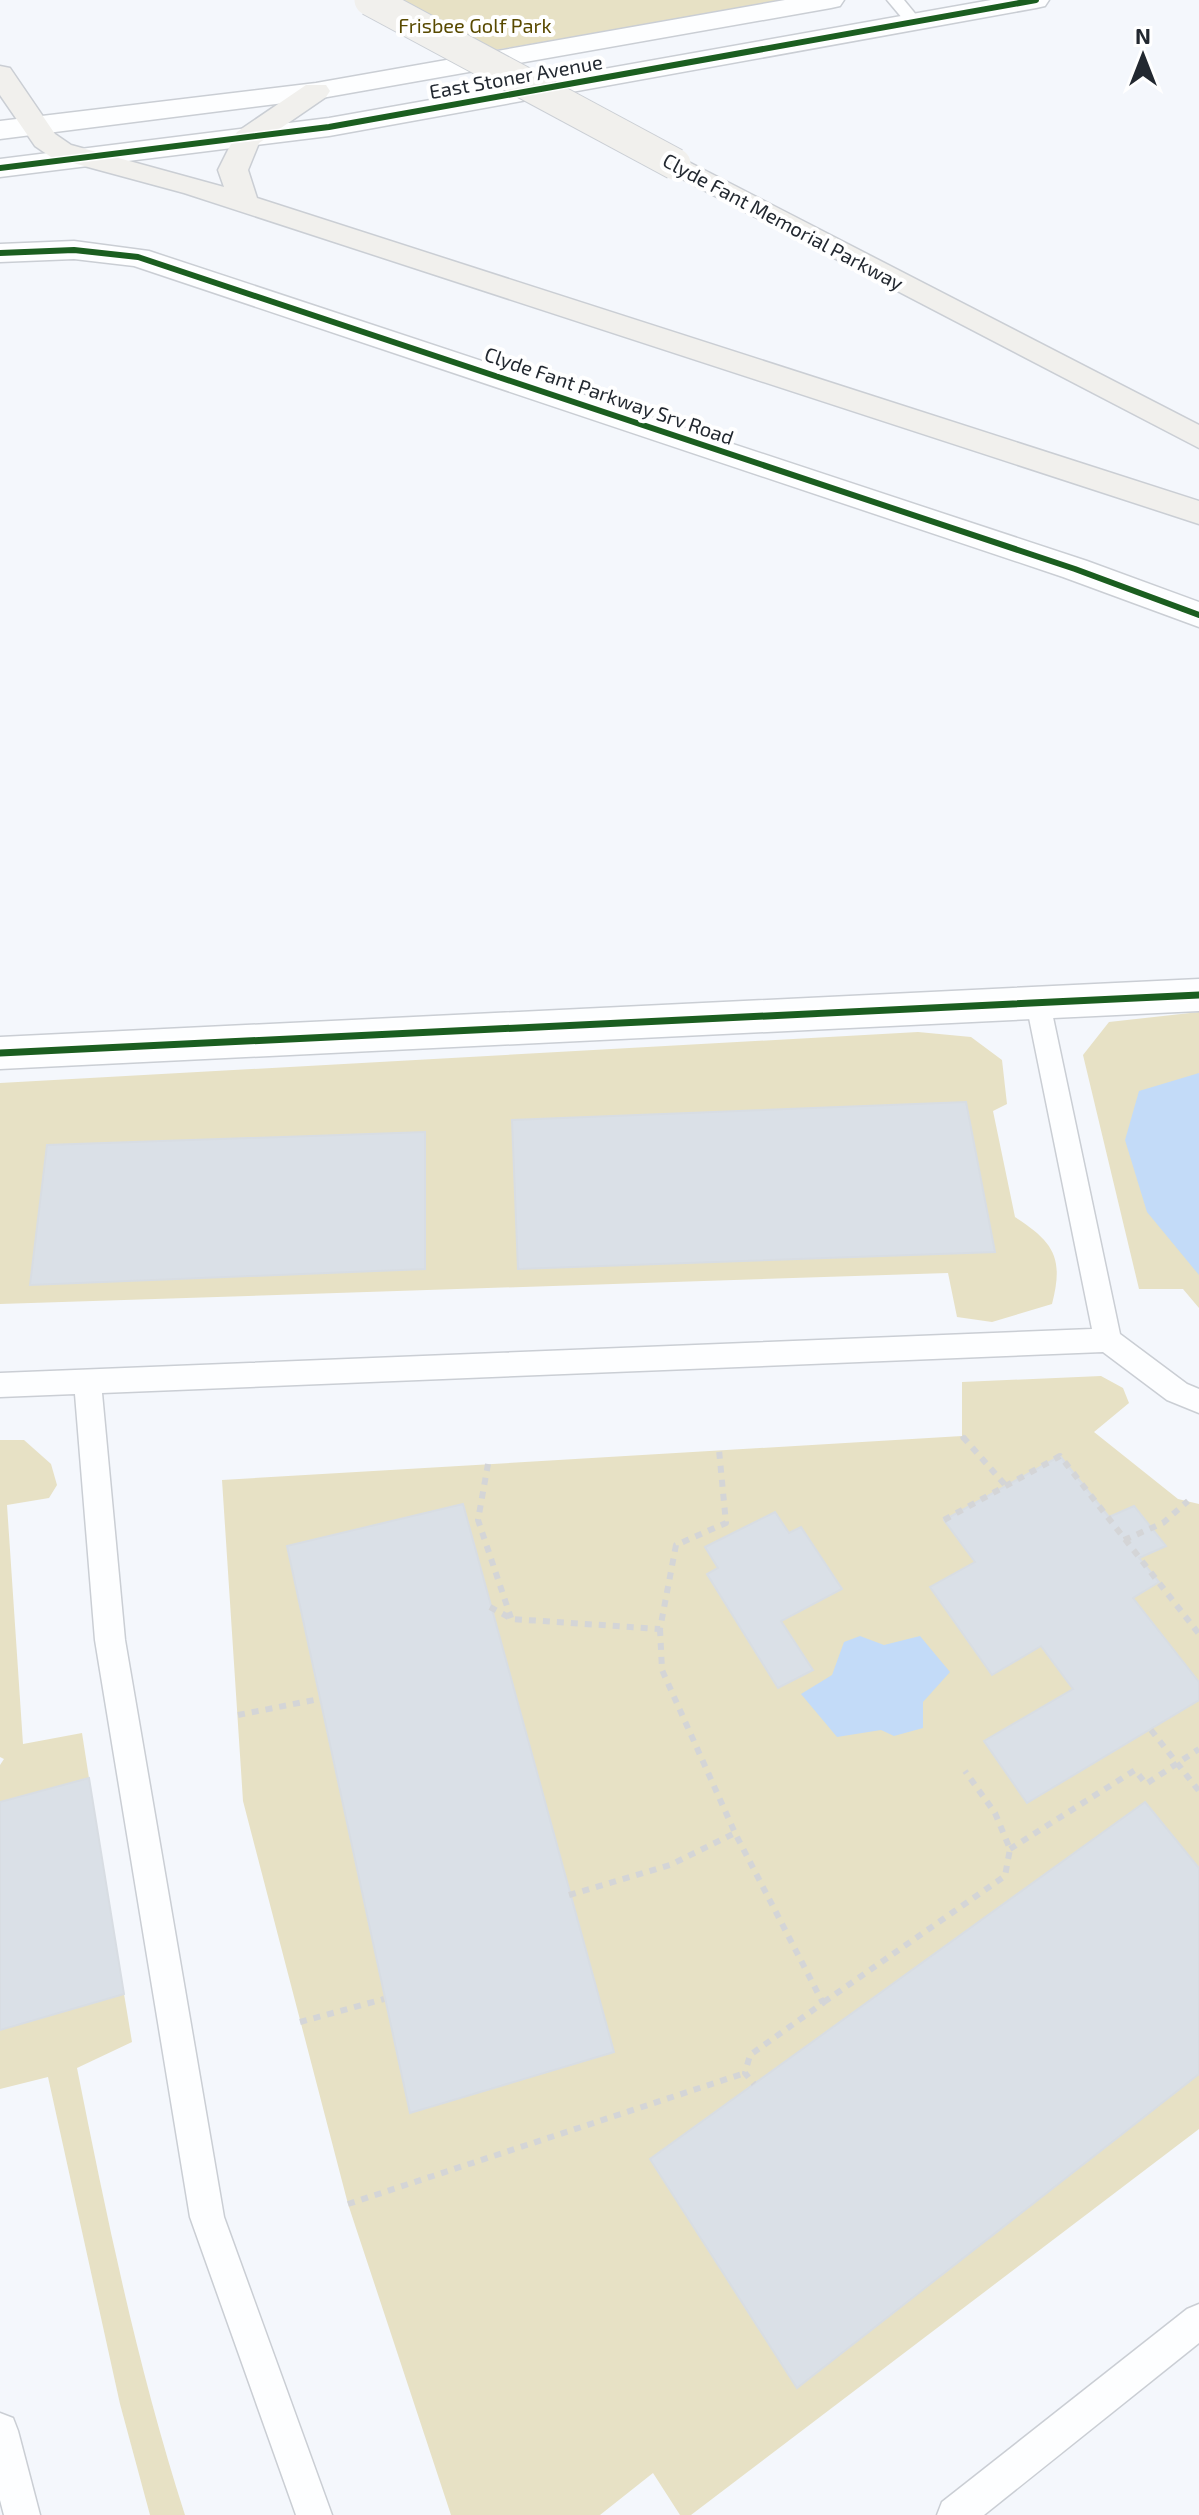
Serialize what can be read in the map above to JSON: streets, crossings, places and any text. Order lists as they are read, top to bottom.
{
  "streets": {
    "main road": ["Clyde Fant Memorial Parkway"],
    "street": ["East Stoner Avenue", "Clyde Fant Parkway Srv Road"]
  },
  "parks": ["Frisbee Golf Park"],
  "north": "top"
}
